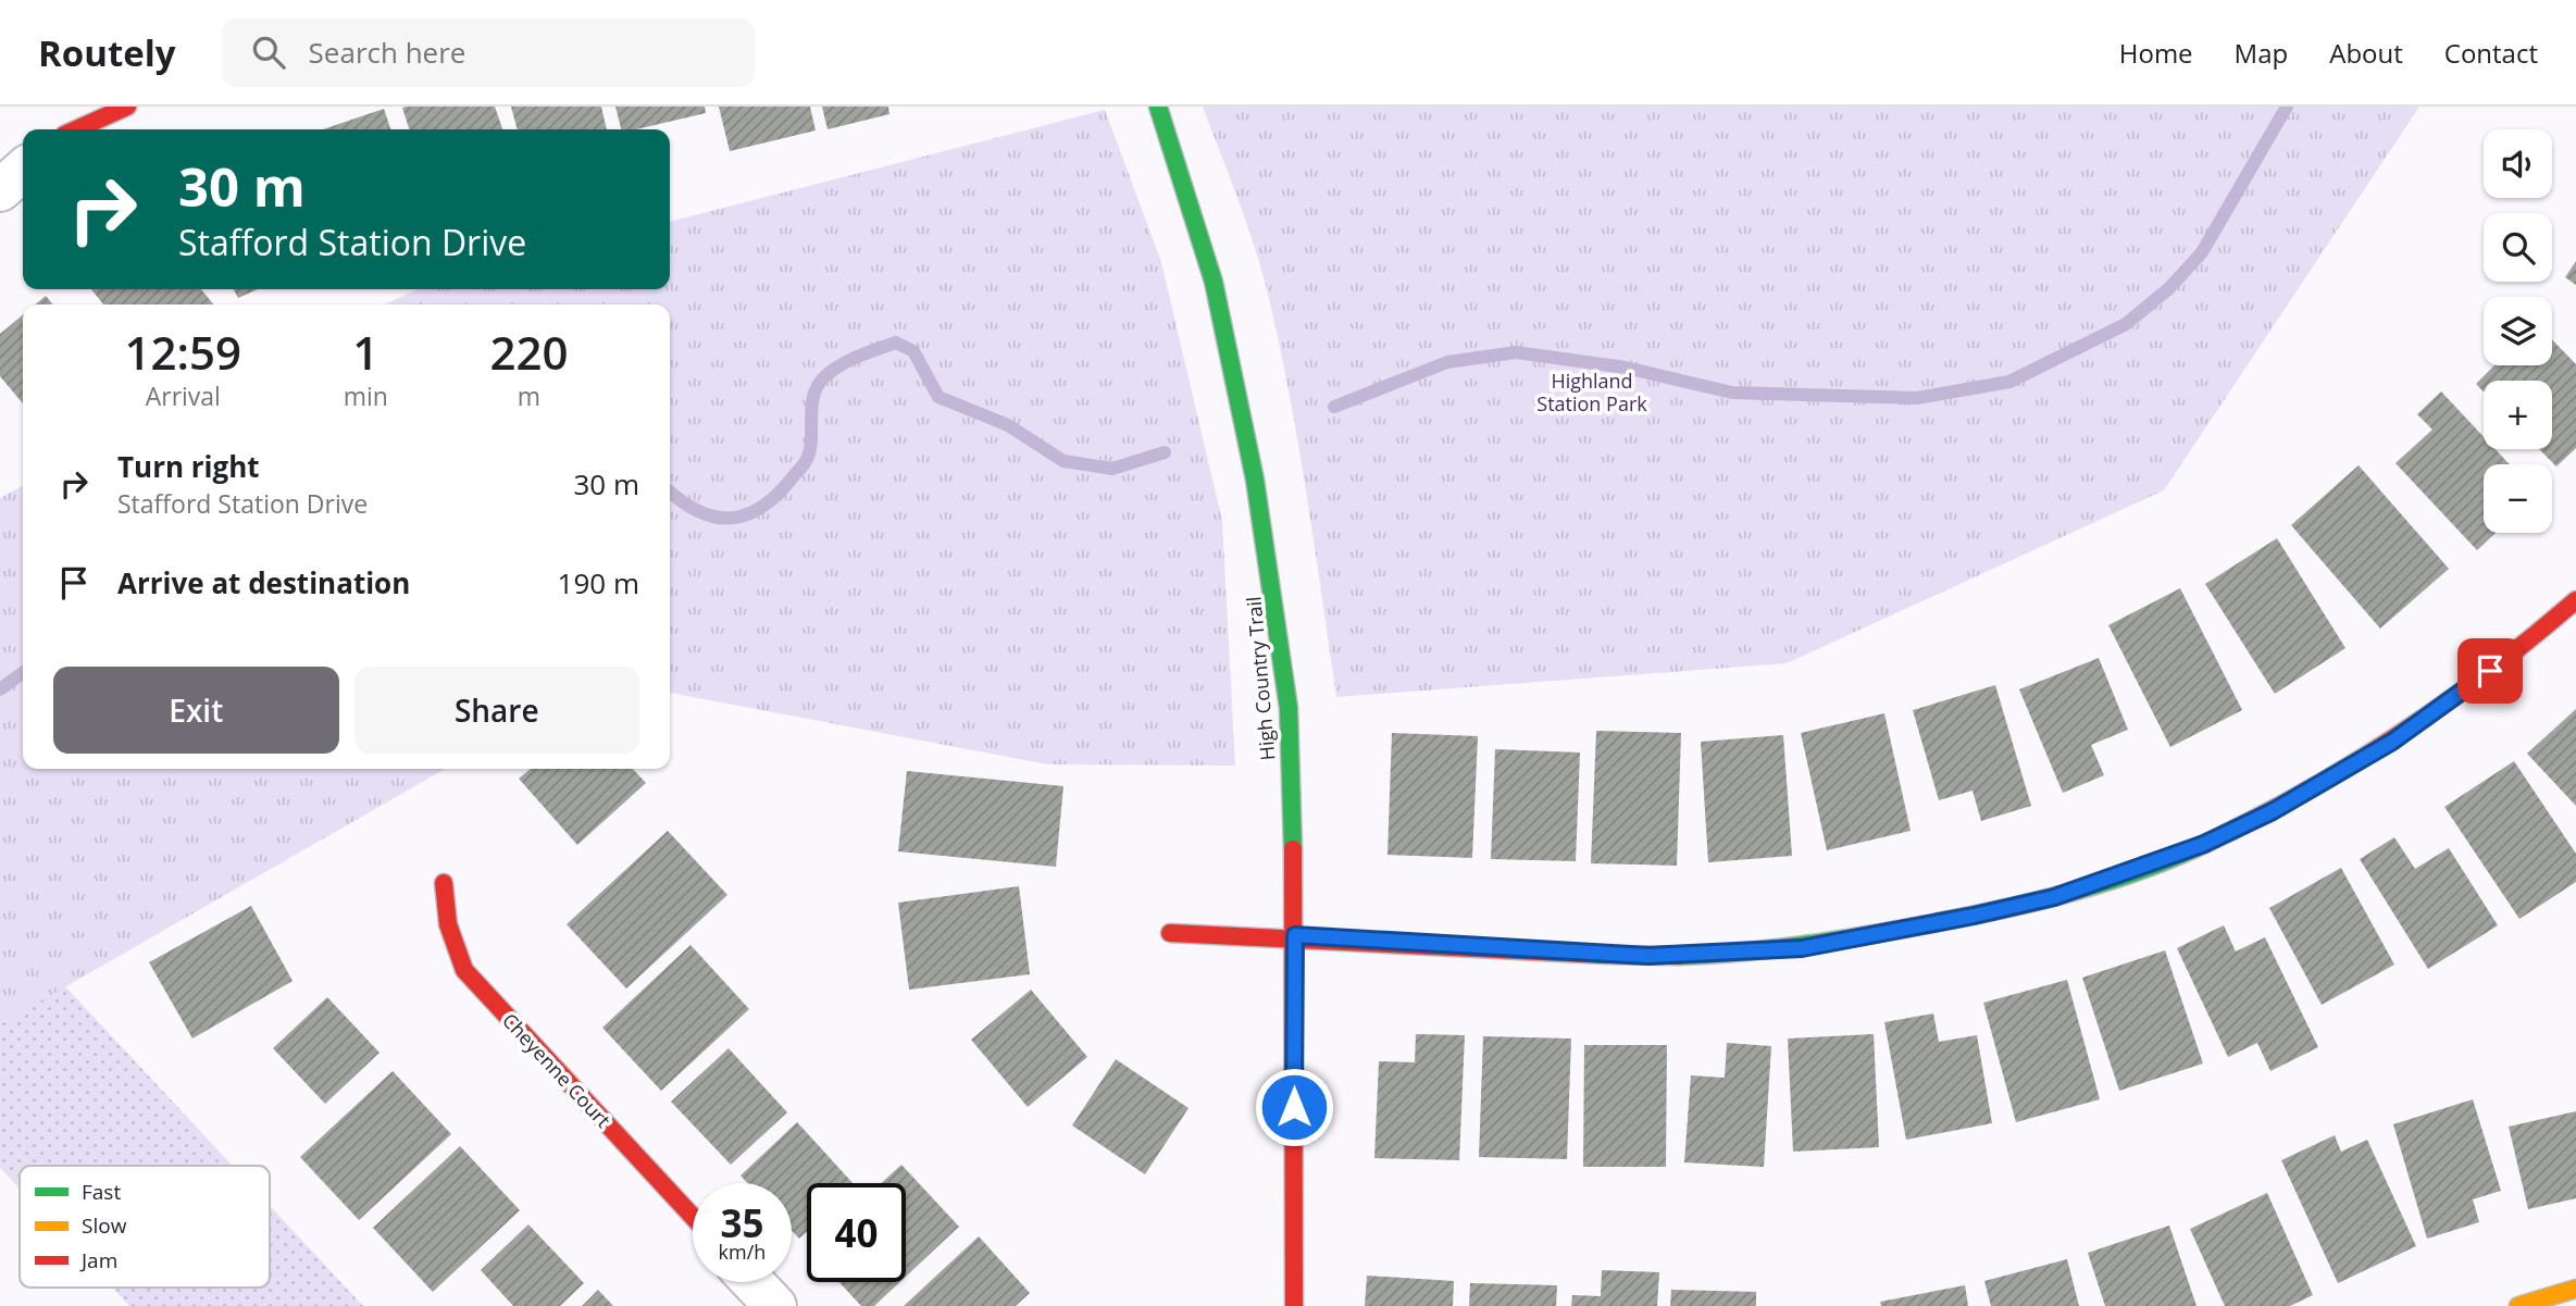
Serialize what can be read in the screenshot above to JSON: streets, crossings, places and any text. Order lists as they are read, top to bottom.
{
  "streets": {
    "street": ["High Country Trail", "Cheyenne Court"]
  },
  "parks": ["Highland Station Park"],
  "legend": ["Fast", "Slow", "Jam"],
  "page": {
    "header": "Routely",
    "search": "Search here",
    "nav": [
      "Home",
      "Map",
      "About",
      "Contact"
    ],
    "map_buttons": ["+", "−"],
    "turn": ["30 m", "Stafford Station Drive"],
    "eta": [
      "12:59",
      "Arrival",
      "1",
      "min",
      "220",
      "m"
    ],
    "list": [
      {
        "name": "Turn right",
        "note": "Stafford Station Drive",
        "value": "30 m"
      },
      {
        "name": "Arrive at destination",
        "value": "190 m"
      }
    ],
    "buttons": ["Exit", "Share"],
    "speed": "35 km/h",
    "limit": "40"
  }
}
